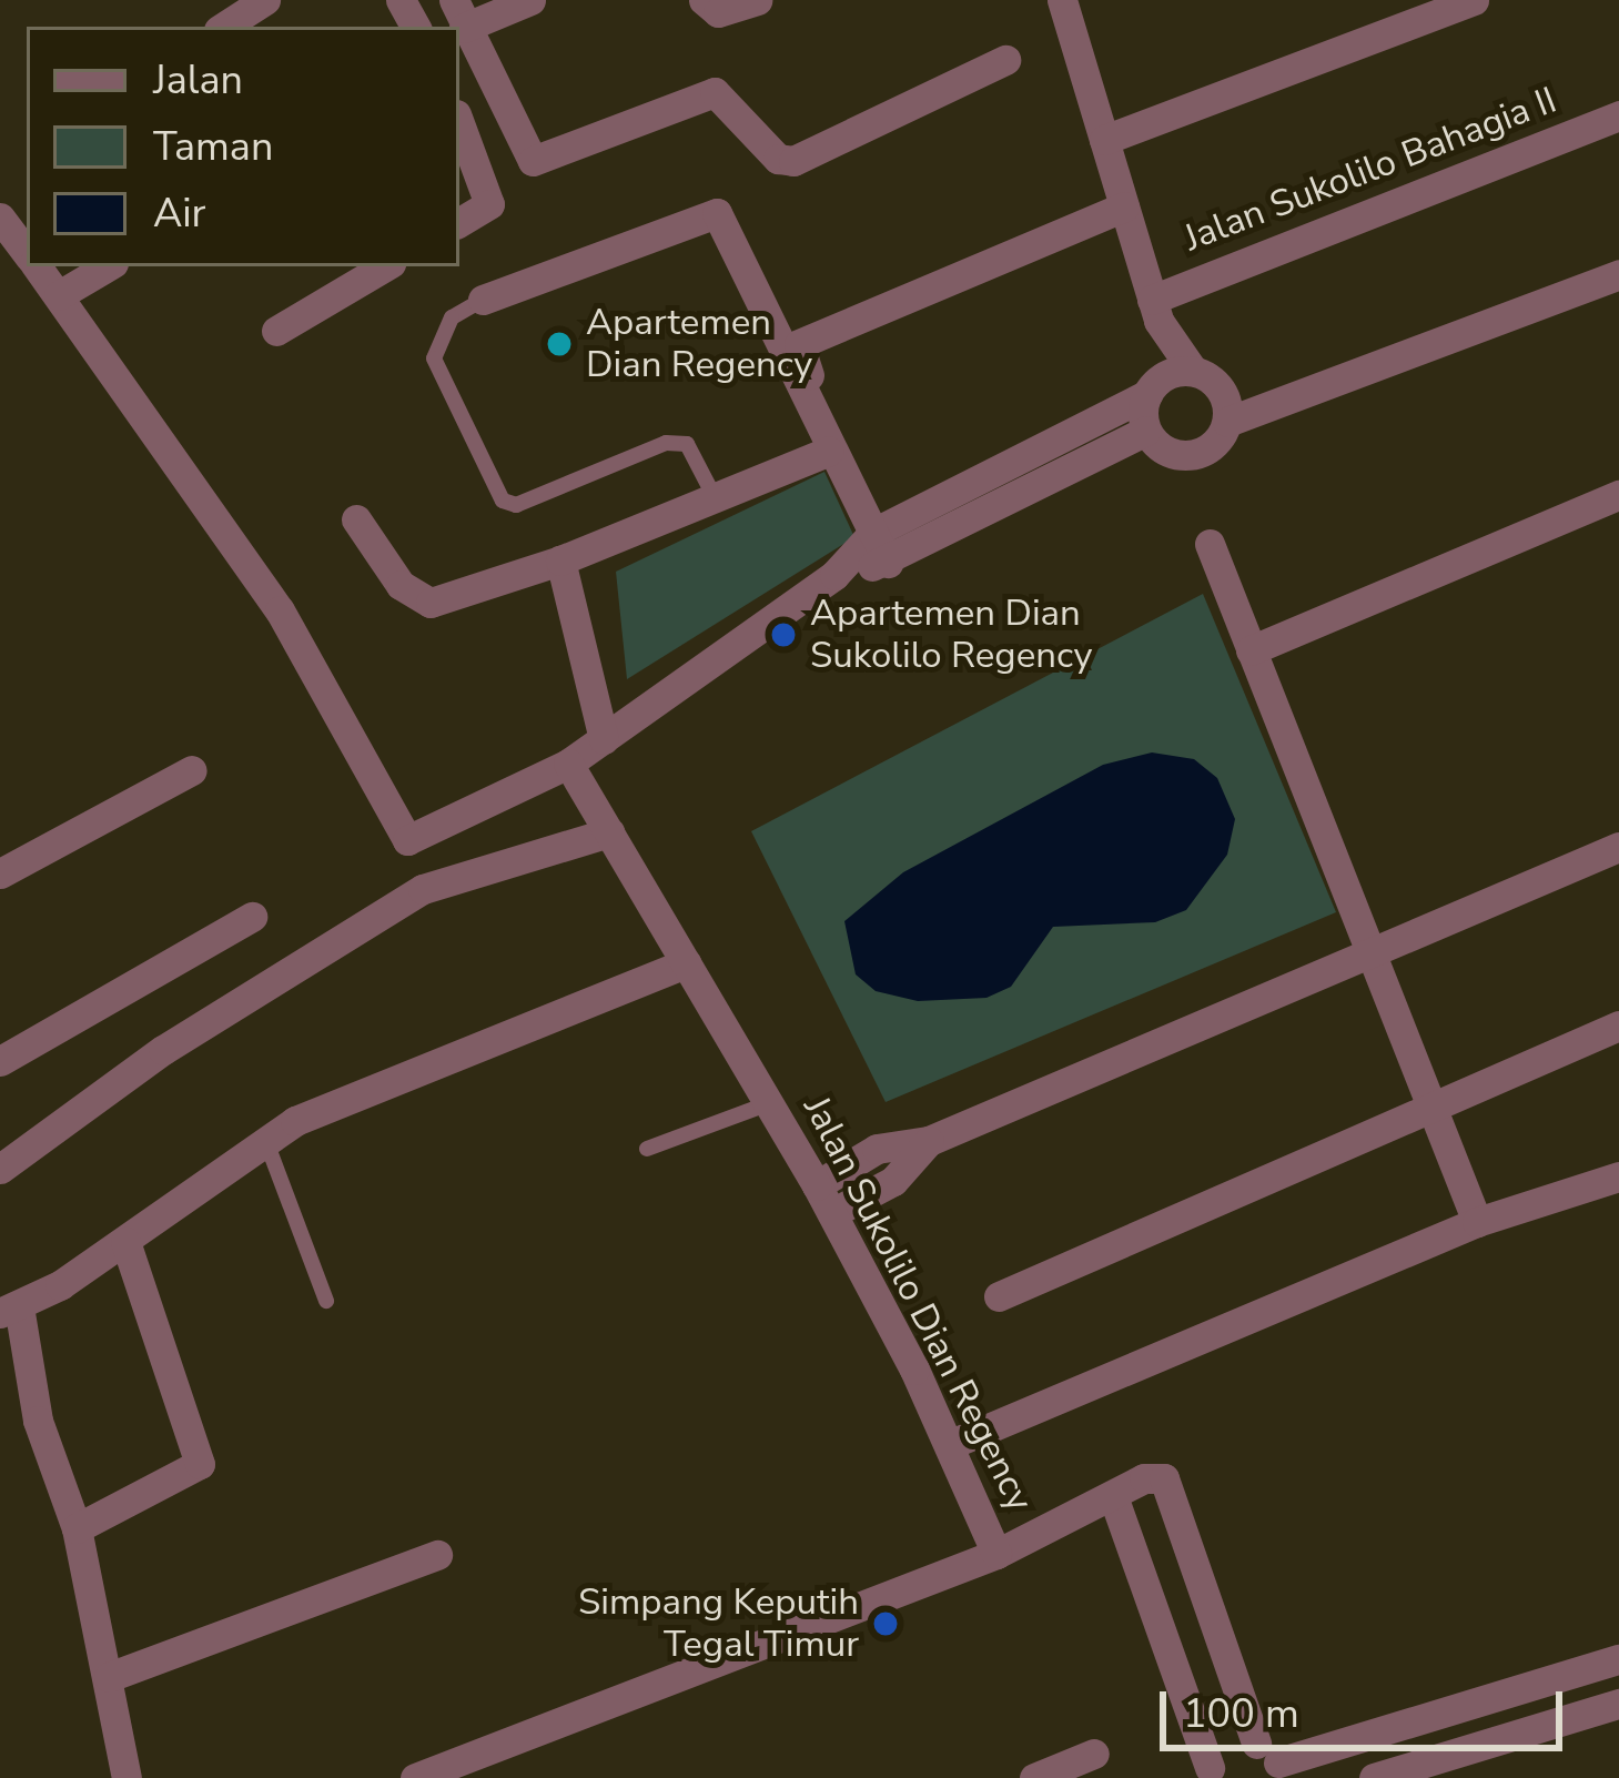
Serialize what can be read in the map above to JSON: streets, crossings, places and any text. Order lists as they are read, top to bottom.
{
  "streets": {
    "street": ["Jalan Sukolilo Bahagia II", "Jalan Sukolilo Dian Regency"]
  },
  "places": ["Apartemen Dian Regency", "Apartemen Dian Sukolilo Regency", "Simpang Keputih Tegal Timur"],
  "legend": ["Jalan", "Taman", "Air"],
  "scale_bar": "100 m"
}
